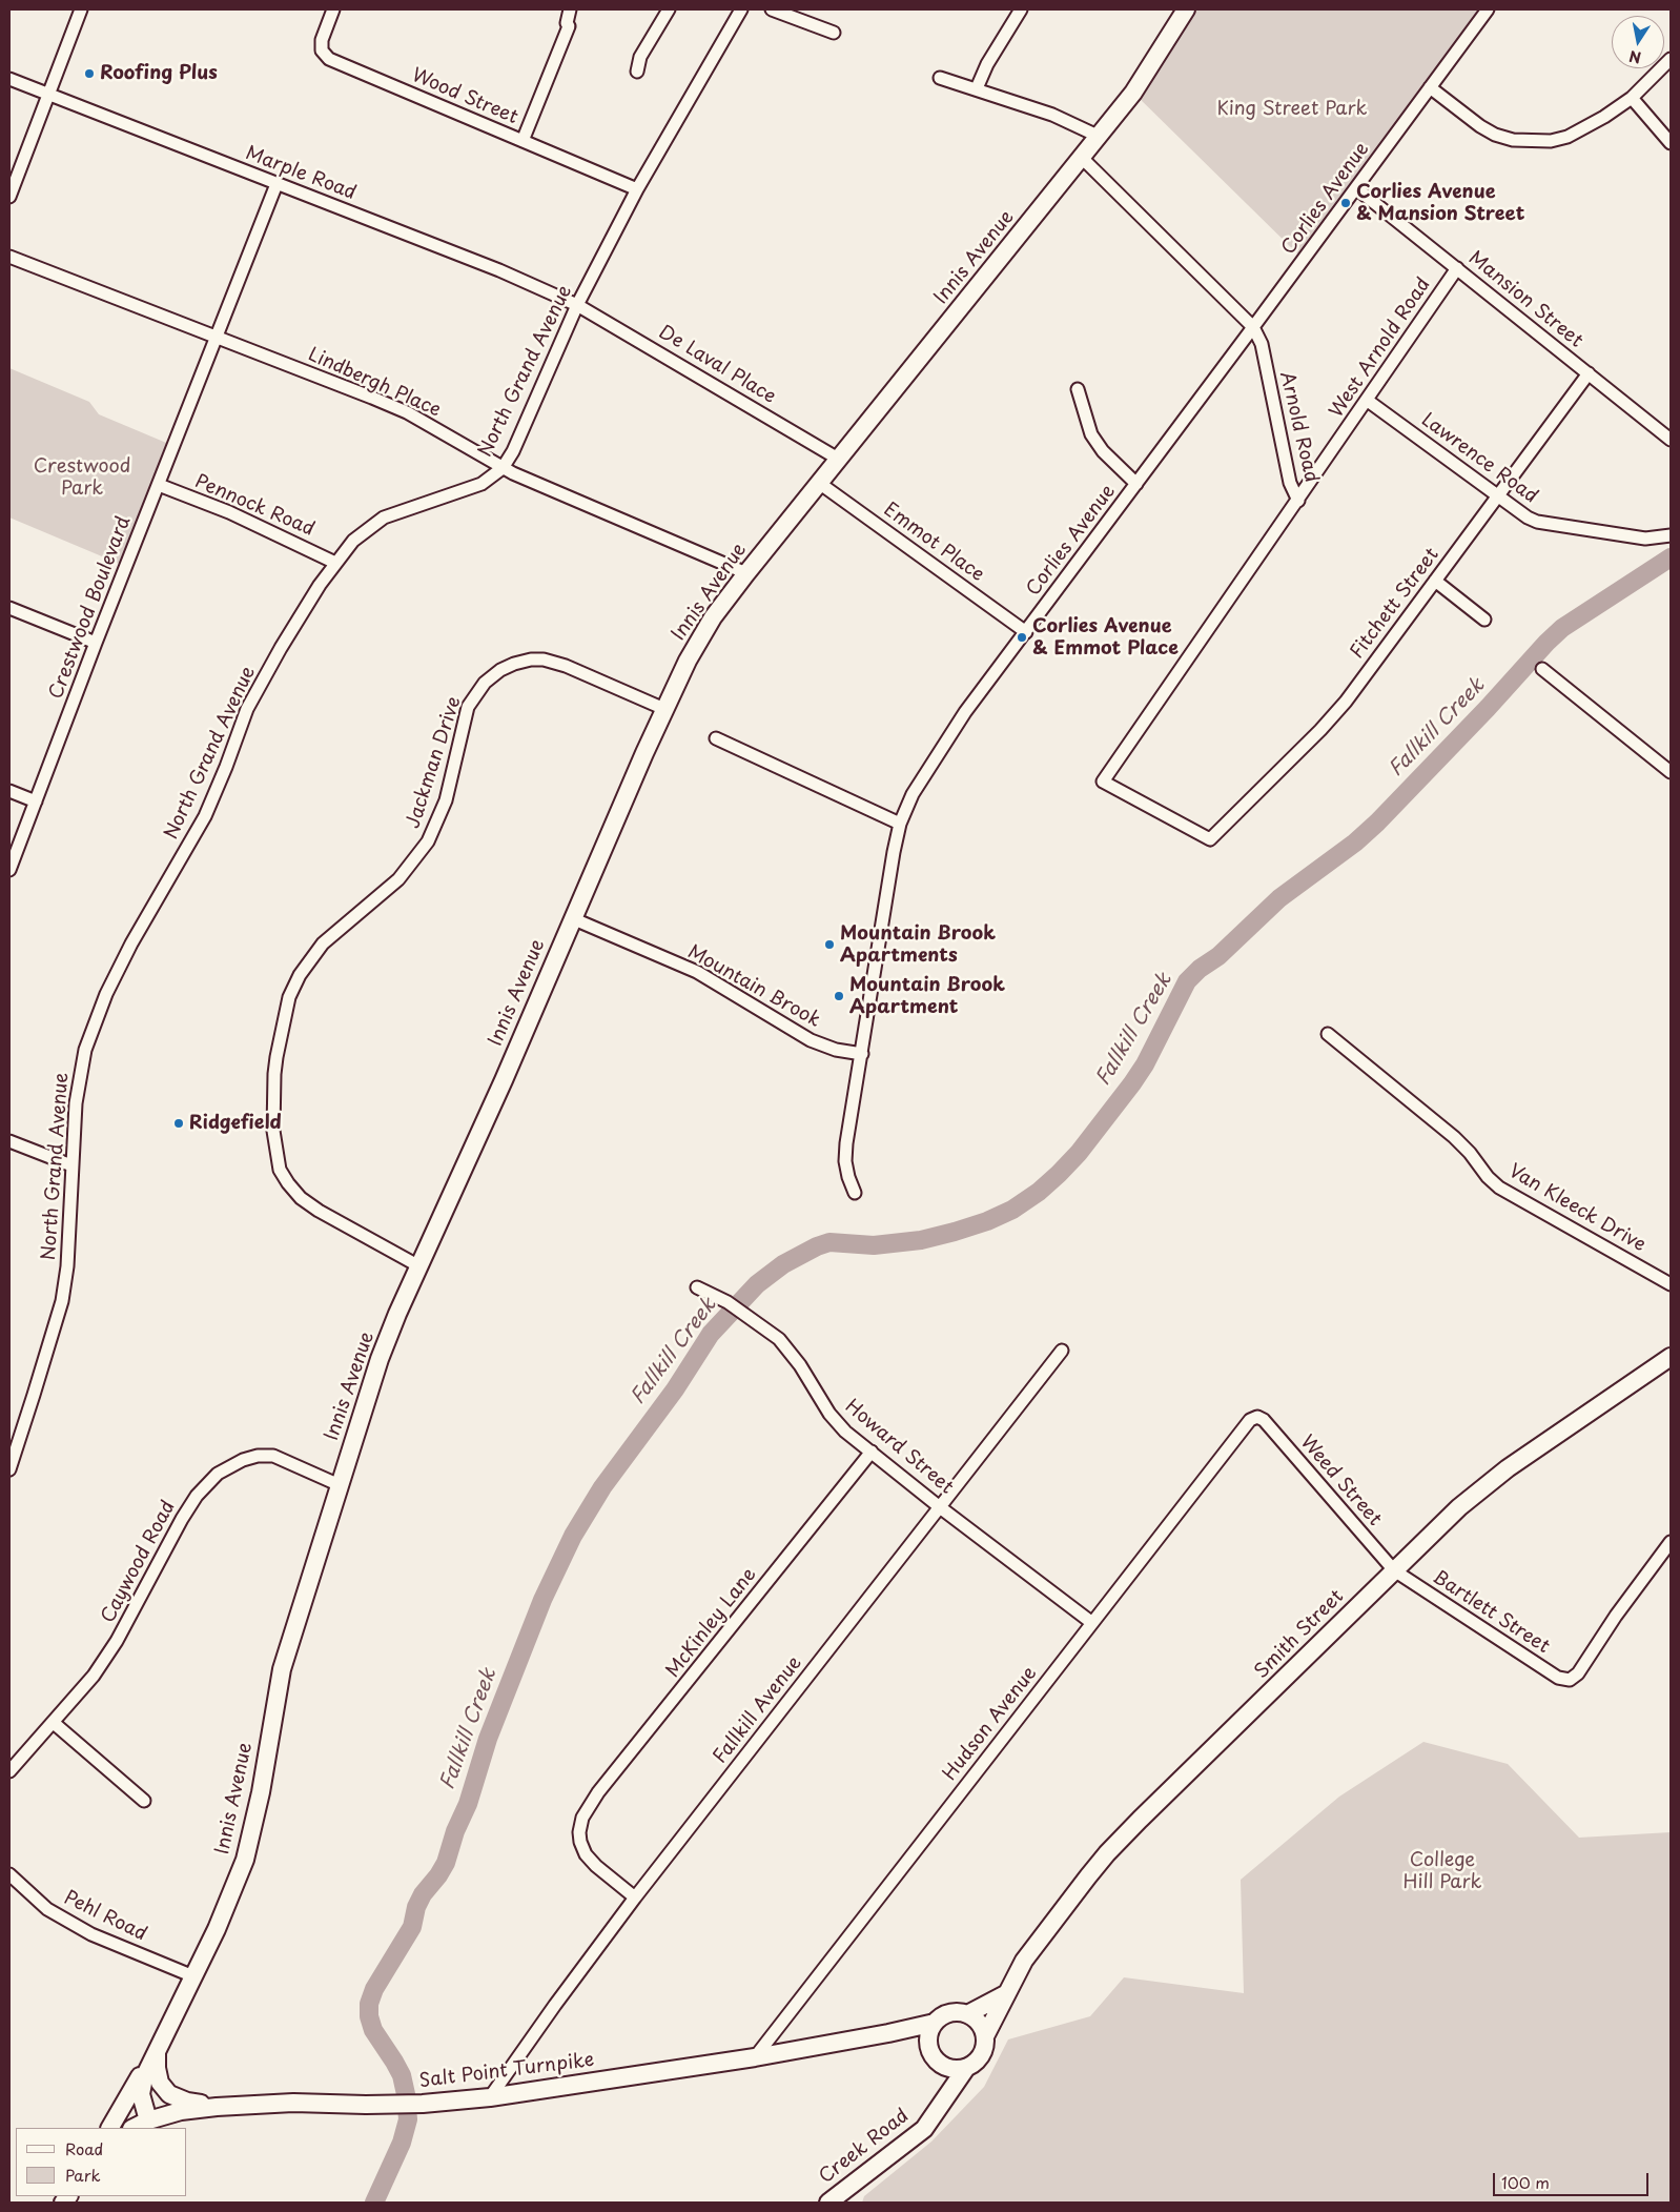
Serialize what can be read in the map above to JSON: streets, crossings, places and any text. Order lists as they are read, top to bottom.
{
  "streets": {
    "main road": [
      "Innis Avenue",
      "Smith Street",
      "Salt Point Turnpike",
      "Creek Road"
    ],
    "street": [
      "Wood Street",
      "Marple Road",
      "Corlies Avenue",
      "Mansion Street",
      "West Arnold Road",
      "De Laval Place",
      "North Grand Avenue",
      "Lindbergh Place",
      "Arnold Road",
      "Lawrence Road",
      "Pennock Road",
      "Emmot Place",
      "Fitchett Street",
      "Crestwood Boulevard",
      "Jackman Drive",
      "Mountain Brook",
      "Van Kleeck Drive",
      "Howard Street",
      "Weed Street",
      "Caywood Road",
      "Bartlett Street",
      "McKinley Lane",
      "Fallkill Avenue",
      "Hudson Avenue",
      "Pehl Road"
    ]
  },
  "crossings": [
    ["Wood Street", "North Grand Avenue"],
    ["Marple Road", "De Laval Place"],
    ["Marple Road", "North Grand Avenue"],
    ["Marple Road", "Crestwood Boulevard"],
    ["Corlies Avenue", "Mansion Street"],
    ["Corlies Avenue", "Arnold Road"],
    ["Corlies Avenue", "Emmot Place"],
    ["Corlies Avenue", "Mountain Brook"],
    ["Innis Avenue", "De Laval Place"],
    ["Innis Avenue", "Lindbergh Place"],
    ["Innis Avenue", "Arnold Road"],
    ["Innis Avenue", "Emmot Place"],
    ["Innis Avenue", "Jackman Drive"],
    ["Innis Avenue", "Mountain Brook"],
    ["Innis Avenue", "Caywood Road"],
    ["Innis Avenue", "Pehl Road"],
    ["Innis Avenue", "Salt Point Turnpike"],
    ["Mansion Street", "West Arnold Road"],
    ["Mansion Street", "Fitchett Street"],
    ["West Arnold Road", "Arnold Road"],
    ["West Arnold Road", "Lawrence Road"],
    ["De Laval Place", "North Grand Avenue"],
    ["North Grand Avenue", "Lindbergh Place"],
    ["North Grand Avenue", "Pennock Road"],
    ["Lindbergh Place", "Crestwood Boulevard"],
    ["Arnold Road", "Fitchett Street"],
    ["Lawrence Road", "Fitchett Street"],
    ["Pennock Road", "Crestwood Boulevard"],
    ["Howard Street", "McKinley Lane"],
    ["Howard Street", "Fallkill Avenue"],
    ["Howard Street", "Hudson Avenue"],
    ["Weed Street", "Bartlett Street"],
    ["Weed Street", "Smith Street"],
    ["Weed Street", "Hudson Avenue"],
    ["Bartlett Street", "Smith Street"],
    ["McKinley Lane", "Fallkill Avenue"],
    ["Smith Street", "Salt Point Turnpike"],
    ["Smith Street", "Creek Road"],
    ["Fallkill Avenue", "Salt Point Turnpike"],
    ["Hudson Avenue", "Salt Point Turnpike"],
    ["Salt Point Turnpike", "Creek Road"]
  ],
  "water": ["Fallkill Creek"],
  "parks": ["King Street Park", "Crestwood Park", "College Hill Park"],
  "places": [
    "Roofing Plus",
    "Corlies Avenue & Mansion Street",
    "Corlies Avenue & Emmot Place",
    "Mountain Brook Apartments",
    "Mountain Brook Apartment",
    "Ridgefield"
  ],
  "legend": ["Road", "Park"],
  "scale_bar": "100 m",
  "north": "bottom"
}
